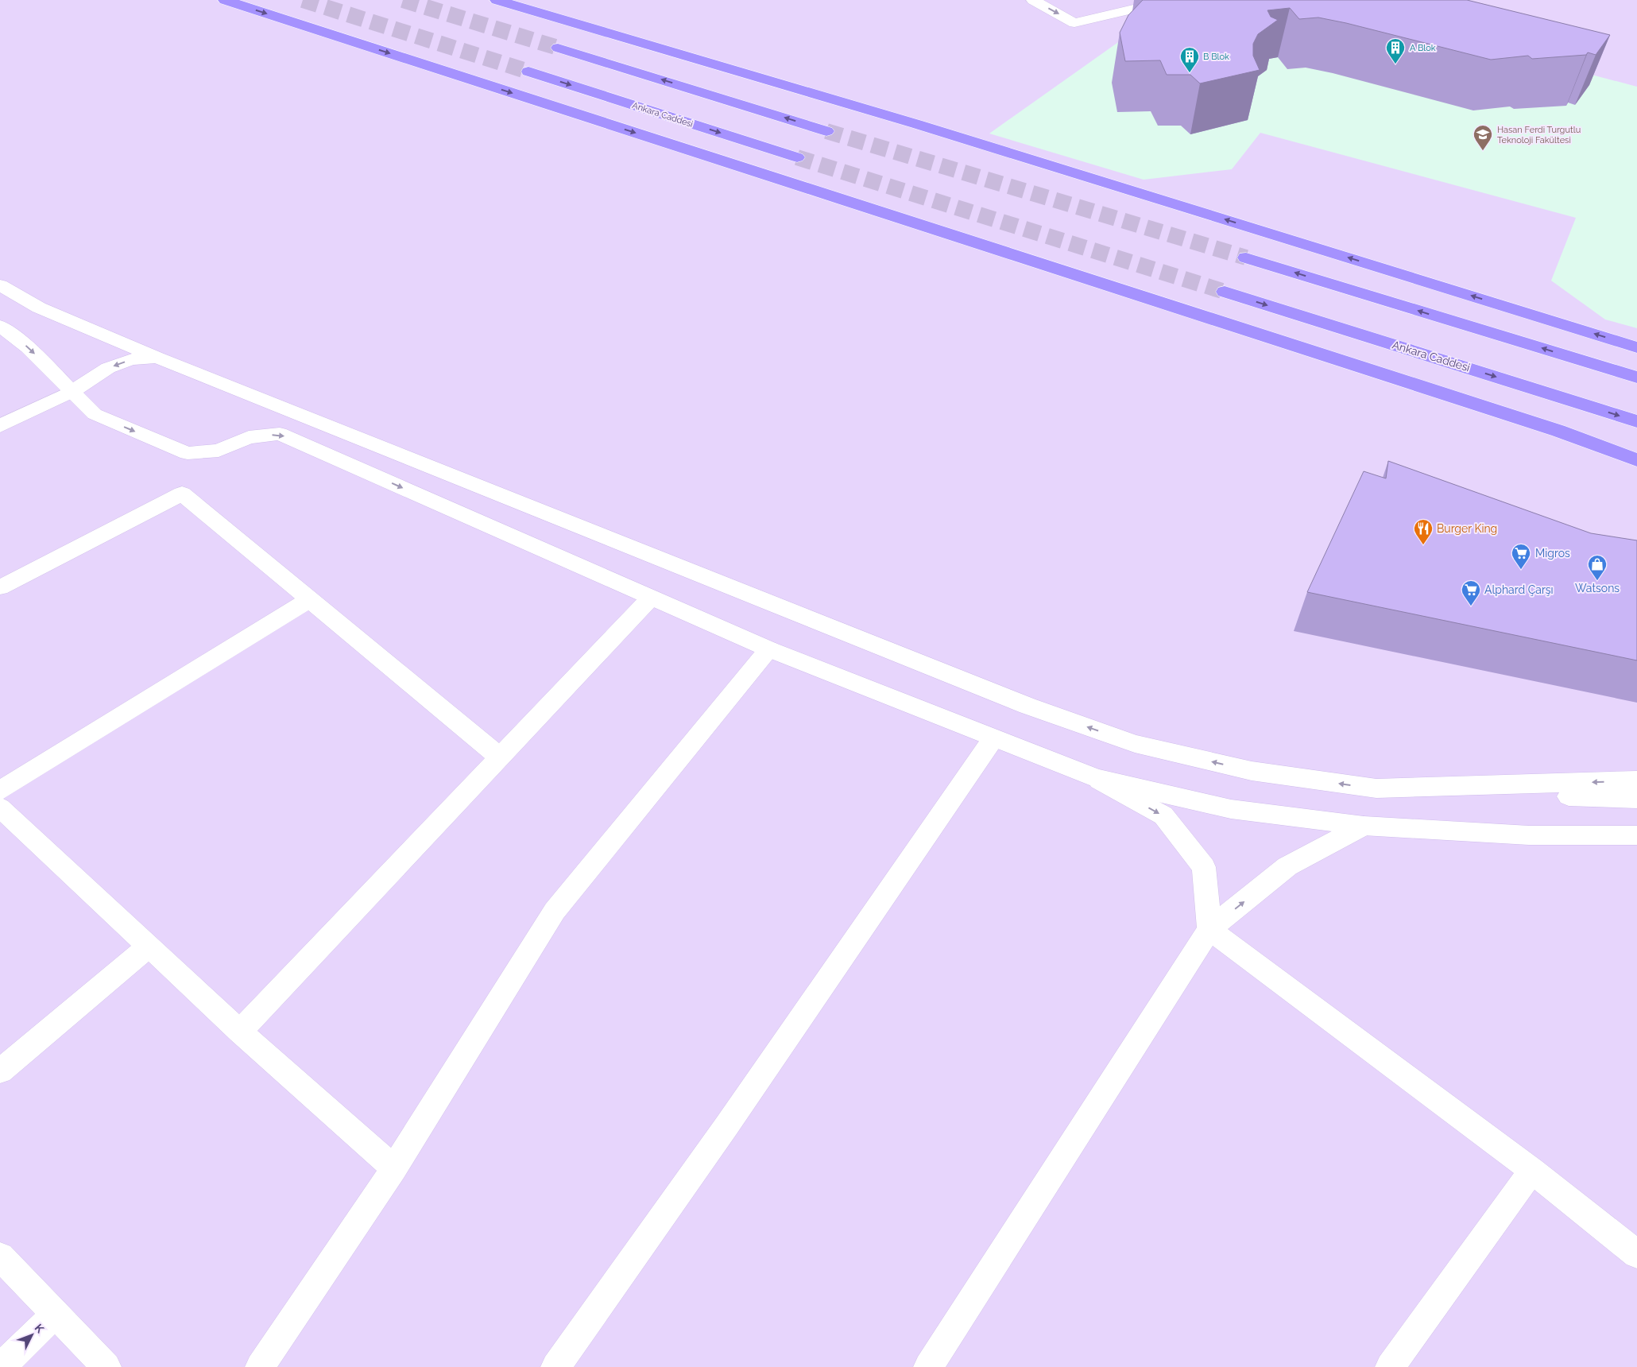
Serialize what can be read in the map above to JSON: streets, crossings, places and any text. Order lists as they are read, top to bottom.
{
  "streets": {
    "highway": ["Ankara Caddesi"]
  },
  "places": {
    "building": ["A Blok", "B Blok"],
    "school or university": ["Hasan Ferdi Turgutlu Teknoloji Fakültesi"],
    "restaurant": ["Burger King"],
    "supermarket": ["Migros", "Alphard Çarşı"],
    "shop": ["Watsons"]
  },
  "north": "top right"
}
